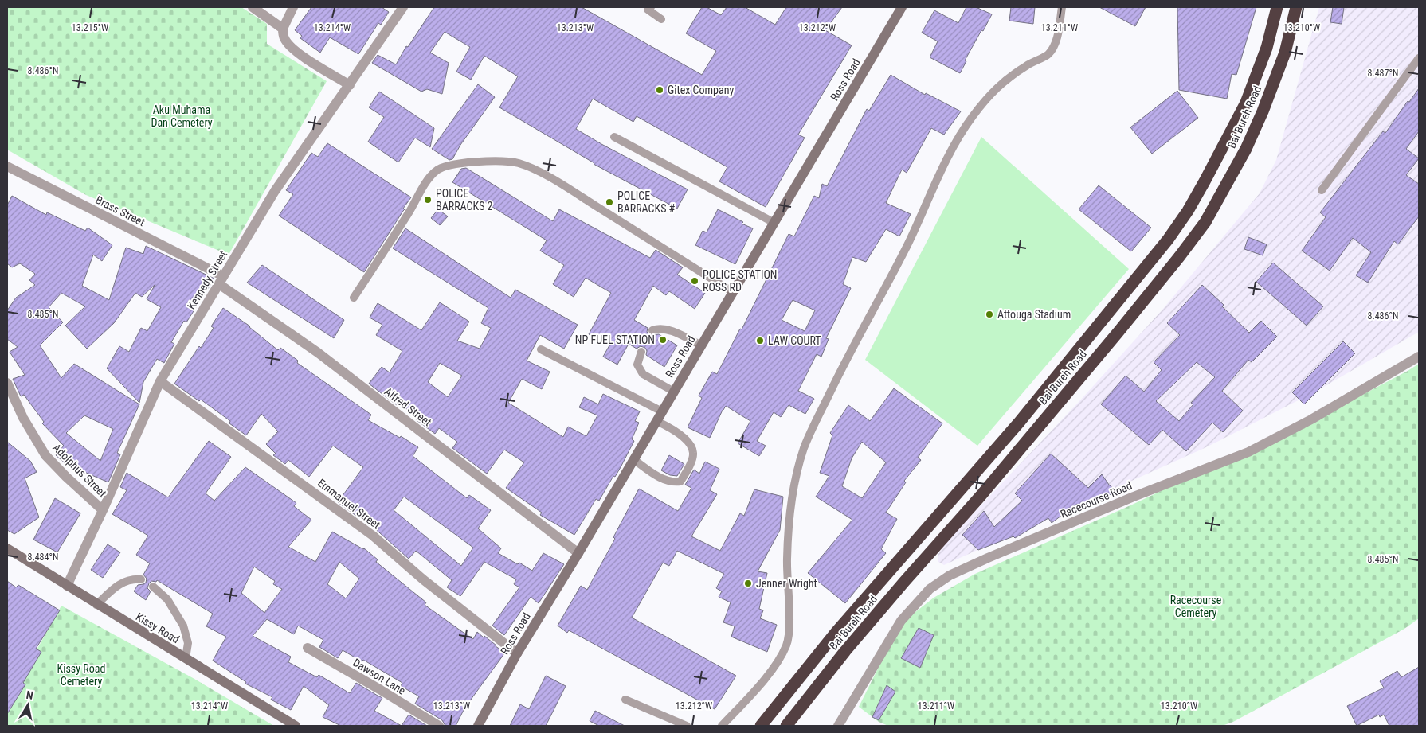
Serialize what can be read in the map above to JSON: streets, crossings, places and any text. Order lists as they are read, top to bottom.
{
  "streets": {
    "highway": ["Bai Bureh Road"],
    "main road": ["Ross Road", "Kissy Road"],
    "street": [
      "Brass Street",
      "Kennedy Street",
      "Alfred Street",
      "Adolphus Street",
      "Racecourse Road",
      "Emmanuel Street",
      "Dawson Lane"
    ]
  },
  "crossings": [
    ["Ross Road", "Alfred Street"],
    ["Ross Road", "Emmanuel Street"],
    ["Brass Street", "Kennedy Street"],
    ["Brass Street", "Alfred Street"],
    ["Kennedy Street", "Alfred Street"],
    ["Kennedy Street", "Adolphus Street"],
    ["Kennedy Street", "Emmanuel Street"],
    ["Kennedy Street", "Kissy Road"]
  ],
  "parks": ["Aku Muhama Dan Cemetery", "Racecourse Cemetery", "Kissy Road Cemetery"],
  "places": [
    "Gitex Company",
    "POLICE BARRACKS 2",
    "POLICE BARRACKS #",
    "POLICE STATION ROSS RD",
    "Attouga Stadium",
    "NP FUEL STATION",
    "LAW COURT",
    "Jenner Wright"
  ],
  "north": "top",
  "coordinates": [
    "13.215°W",
    "13.214°W",
    "13.213°W",
    "13.212°W",
    "13.211°W",
    "13.210°W",
    "8.486°N",
    "8.487°N",
    "8.485°N",
    "8.484°N"
  ]
}
